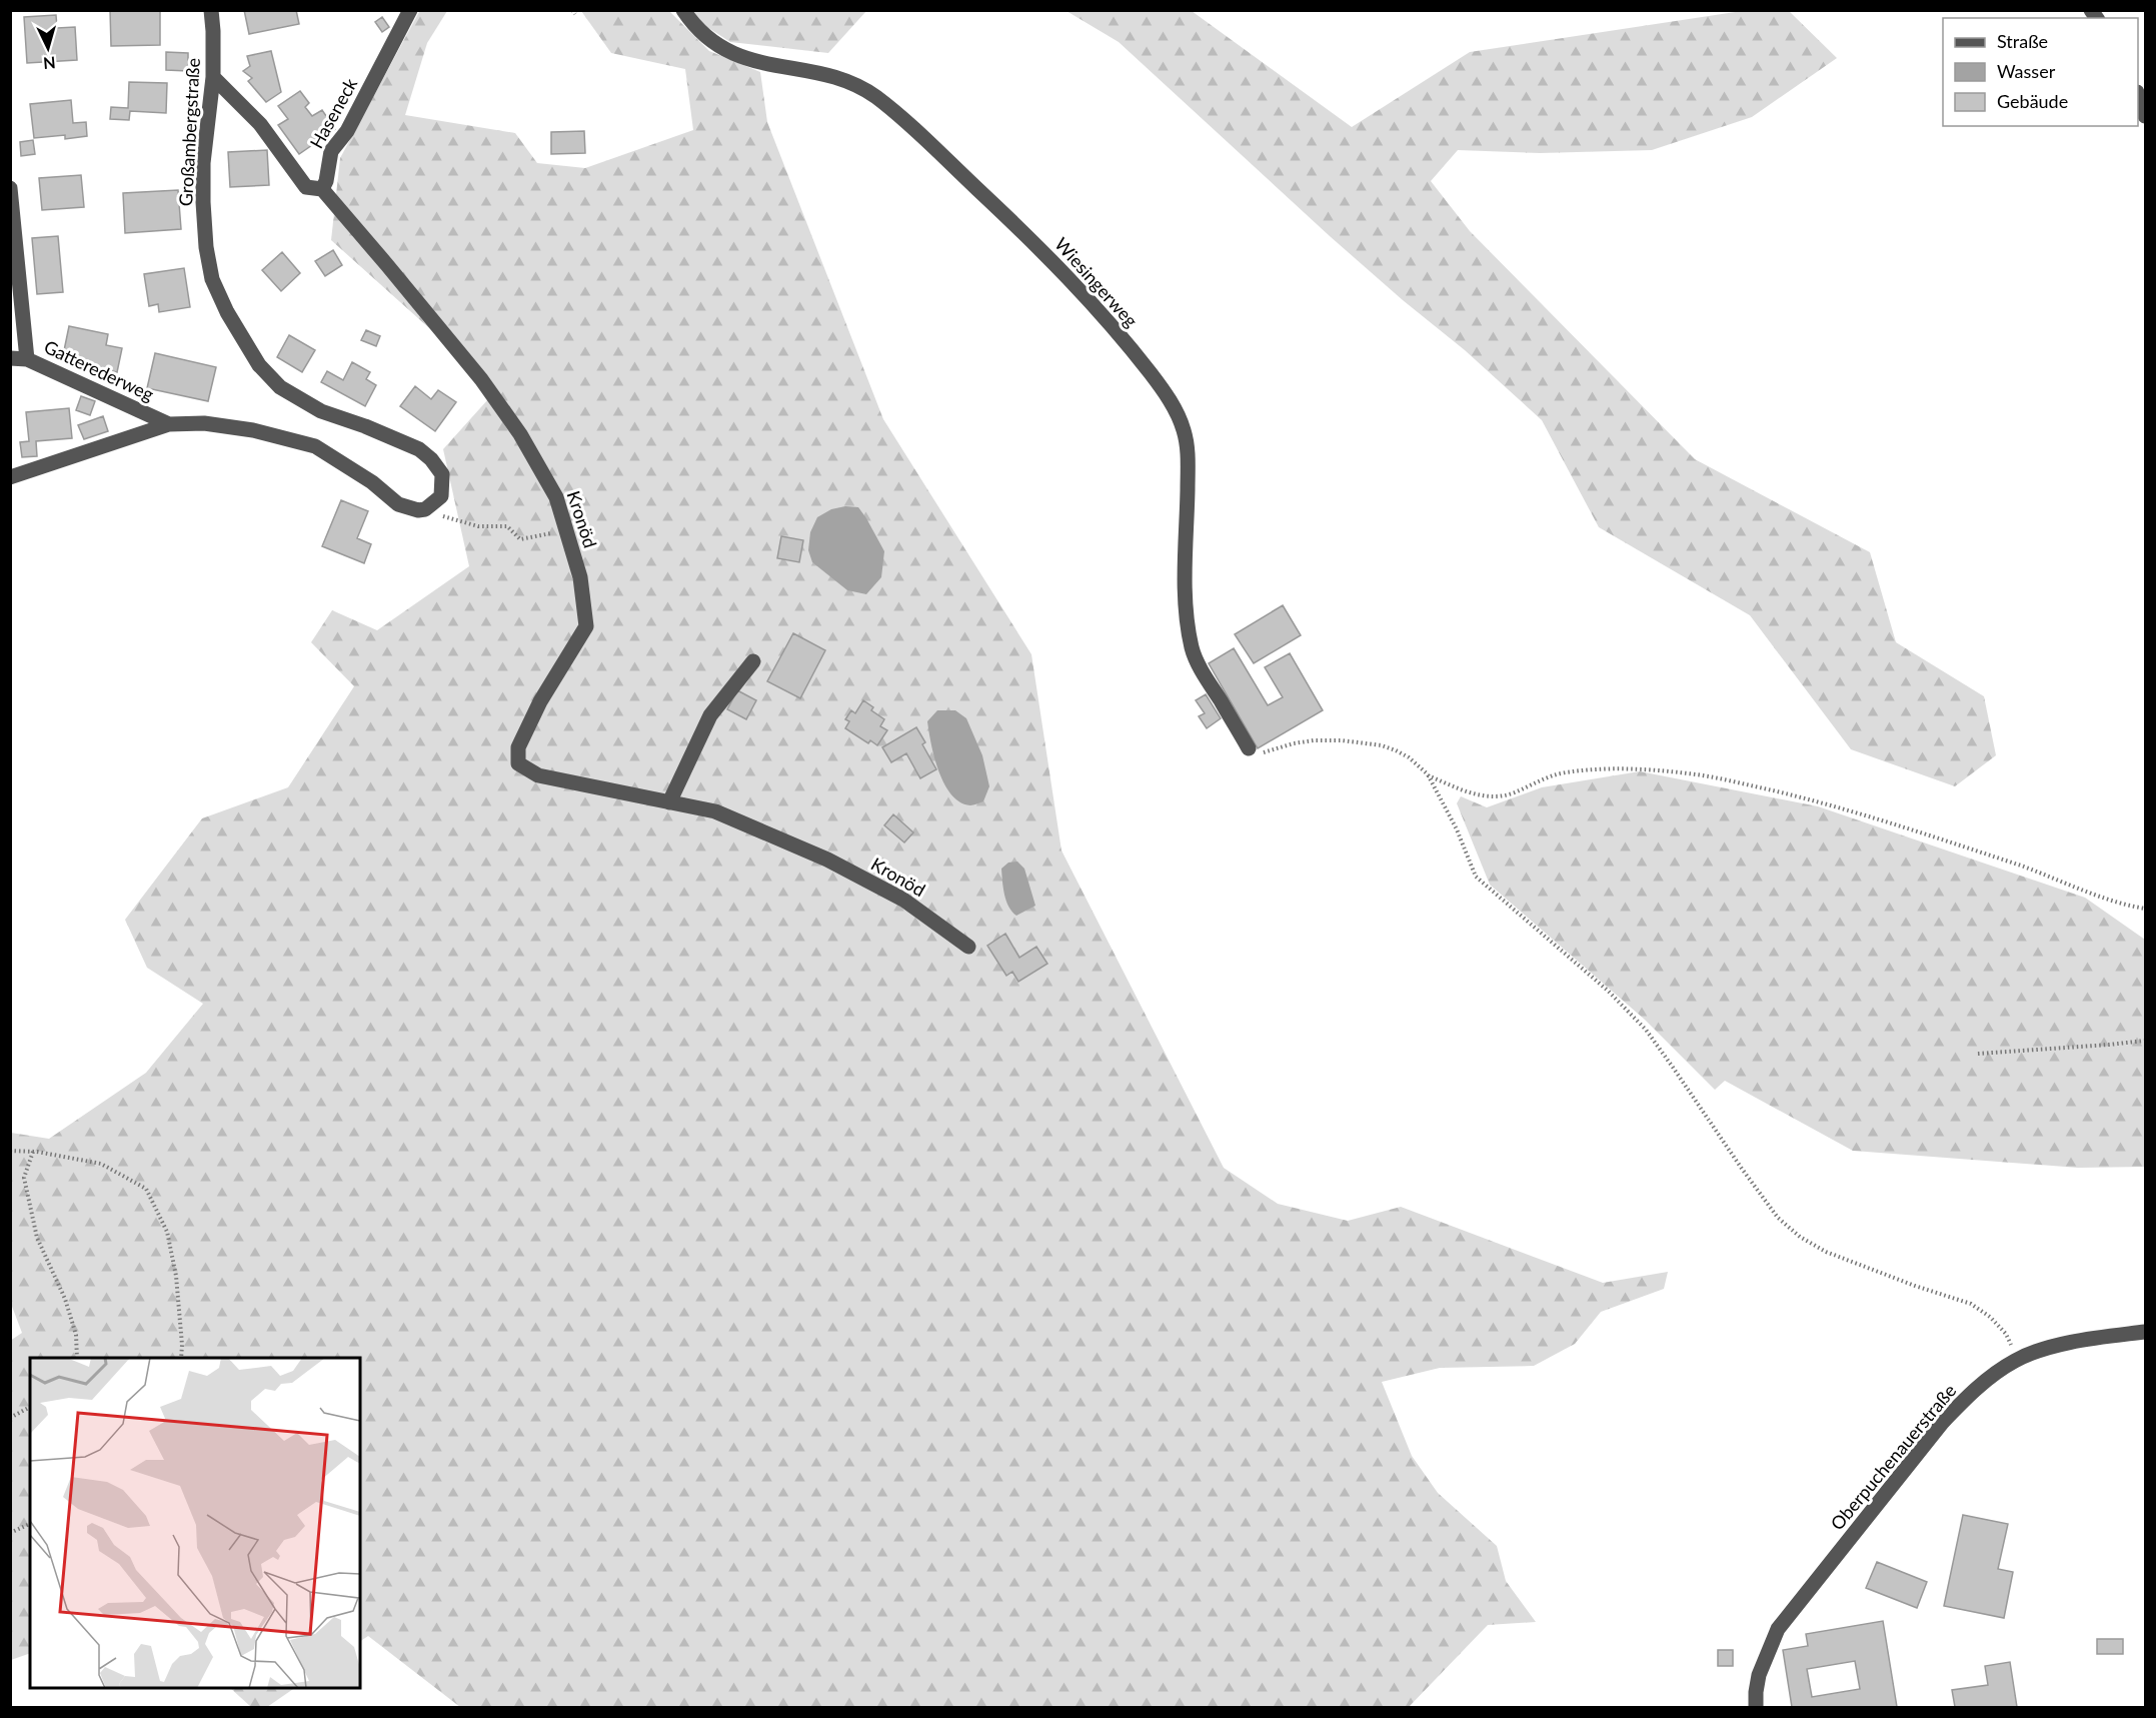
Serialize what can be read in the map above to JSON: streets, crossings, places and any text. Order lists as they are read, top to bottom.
{
  "streets": {
    "street": [
      "Haseneck",
      "Großambergstraße",
      "Wiesingerweg",
      "Gatterederweg",
      "Kronöd",
      "Oberpuchenauerstraße"
    ]
  },
  "crossings": [
    ["Haseneck", "Großambergstraße"],
    ["Haseneck", "Kronöd"]
  ],
  "legend": ["Straße", "Wasser", "Gebäude"],
  "north": "bottom"
}
